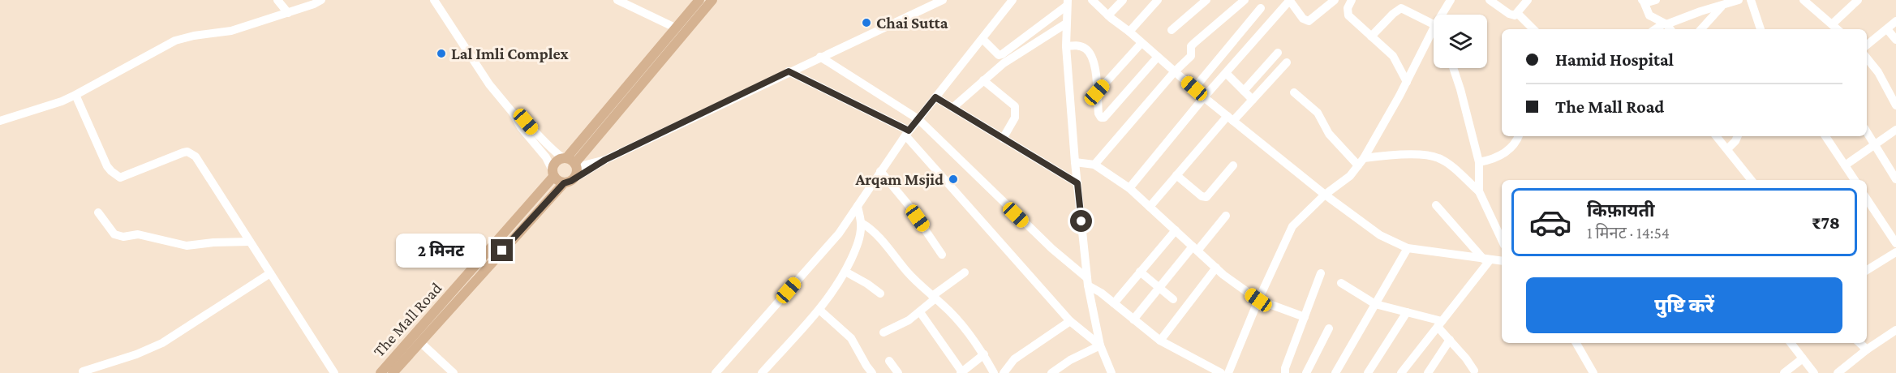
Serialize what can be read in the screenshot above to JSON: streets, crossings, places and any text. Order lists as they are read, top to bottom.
{
  "streets": {
    "main road": ["The Mall Road"]
  },
  "places": ["Chai Sutta", "Lal Imli Complex", "Arqam Msjid"],
  "page": {
    "banner": ["Hamid Hospital", "The Mall Road"],
    "list": [
      {
        "name": "किफ़ायती",
        "note": "1 मिनट · 14:54",
        "value": "₹78"
      }
    ],
    "bubble": "2 मिनट",
    "buttons": "पुष्टि करें"
  }
}
